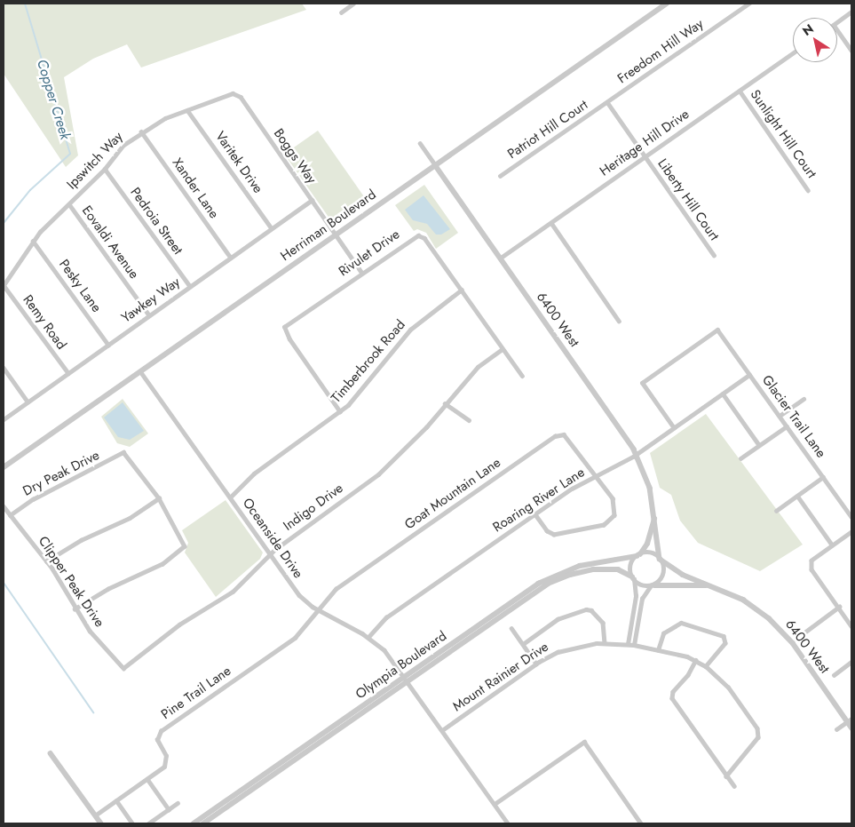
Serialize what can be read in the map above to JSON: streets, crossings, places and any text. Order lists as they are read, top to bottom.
{
  "streets": {
    "street": [
      "Freedom Hill Way",
      "Patriot Hill Court",
      "Sunlight Hill Court",
      "Heritage Hill Drive",
      "Boggs Way",
      "Ipswitch Way",
      "Varitek Drive",
      "Xander Lane",
      "Liberty Hill Court",
      "Pedroia Street",
      "Herriman Boulevard",
      "Eovaldi Avenue",
      "Rivulet Drive",
      "Pesky Lane",
      "Yawkey Way",
      "6400 West",
      "Remy Road",
      "Timberbrook Road",
      "Glacier Trail Lane",
      "Dry Peak Drive",
      "Goat Mountain Lane",
      "Roaring River Lane",
      "Indigo Drive",
      "Oceanside Drive",
      "Clipper Peak Drive",
      "Olympia Boulevard",
      "Mount Rainier Drive",
      "Pine Trail Lane"
    ]
  },
  "crossings": [
    ["Freedom Hill Way", "Patriot Hill Court"],
    ["Freedom Hill Way", "Liberty Hill Court"],
    ["Patriot Hill Court", "Liberty Hill Court"],
    ["Sunlight Hill Court", "Heritage Hill Drive"],
    ["Heritage Hill Drive", "Liberty Hill Court"],
    ["Heritage Hill Drive", "6400 West"],
    ["Boggs Way", "Ipswitch Way"],
    ["Boggs Way", "Herriman Boulevard"],
    ["Boggs Way", "Rivulet Drive"],
    ["Boggs Way", "Yawkey Way"],
    ["Ipswitch Way", "Varitek Drive"],
    ["Ipswitch Way", "Xander Lane"],
    ["Ipswitch Way", "Pedroia Street"],
    ["Ipswitch Way", "Eovaldi Avenue"],
    ["Ipswitch Way", "Pesky Lane"],
    ["Ipswitch Way", "Remy Road"],
    ["Varitek Drive", "Yawkey Way"],
    ["Xander Lane", "Yawkey Way"],
    ["Pedroia Street", "Yawkey Way"],
    ["Herriman Boulevard", "6400 West"],
    ["Herriman Boulevard", "Oceanside Drive"],
    ["Eovaldi Avenue", "Yawkey Way"],
    ["Rivulet Drive", "Timberbrook Road"],
    ["Rivulet Drive", "Indigo Drive"],
    ["Pesky Lane", "Yawkey Way"],
    ["Yawkey Way", "Remy Road"],
    ["6400 West", "Roaring River Lane"],
    ["6400 West", "Olympia Boulevard"],
    ["Timberbrook Road", "Oceanside Drive"],
    ["Glacier Trail Lane", "Roaring River Lane"],
    ["Dry Peak Drive", "Clipper Peak Drive"],
    ["Goat Mountain Lane", "Roaring River Lane"],
    ["Goat Mountain Lane", "Oceanside Drive"],
    ["Goat Mountain Lane", "Pine Trail Lane"],
    ["Roaring River Lane", "Oceanside Drive"],
    ["Indigo Drive", "Oceanside Drive"],
    ["Indigo Drive", "Clipper Peak Drive"],
    ["Oceanside Drive", "Olympia Boulevard"],
    ["Oceanside Drive", "Mount Rainier Drive"],
    ["Oceanside Drive", "Pine Trail Lane"]
  ],
  "water": ["Copper Creek"],
  "north": "top left"
}
